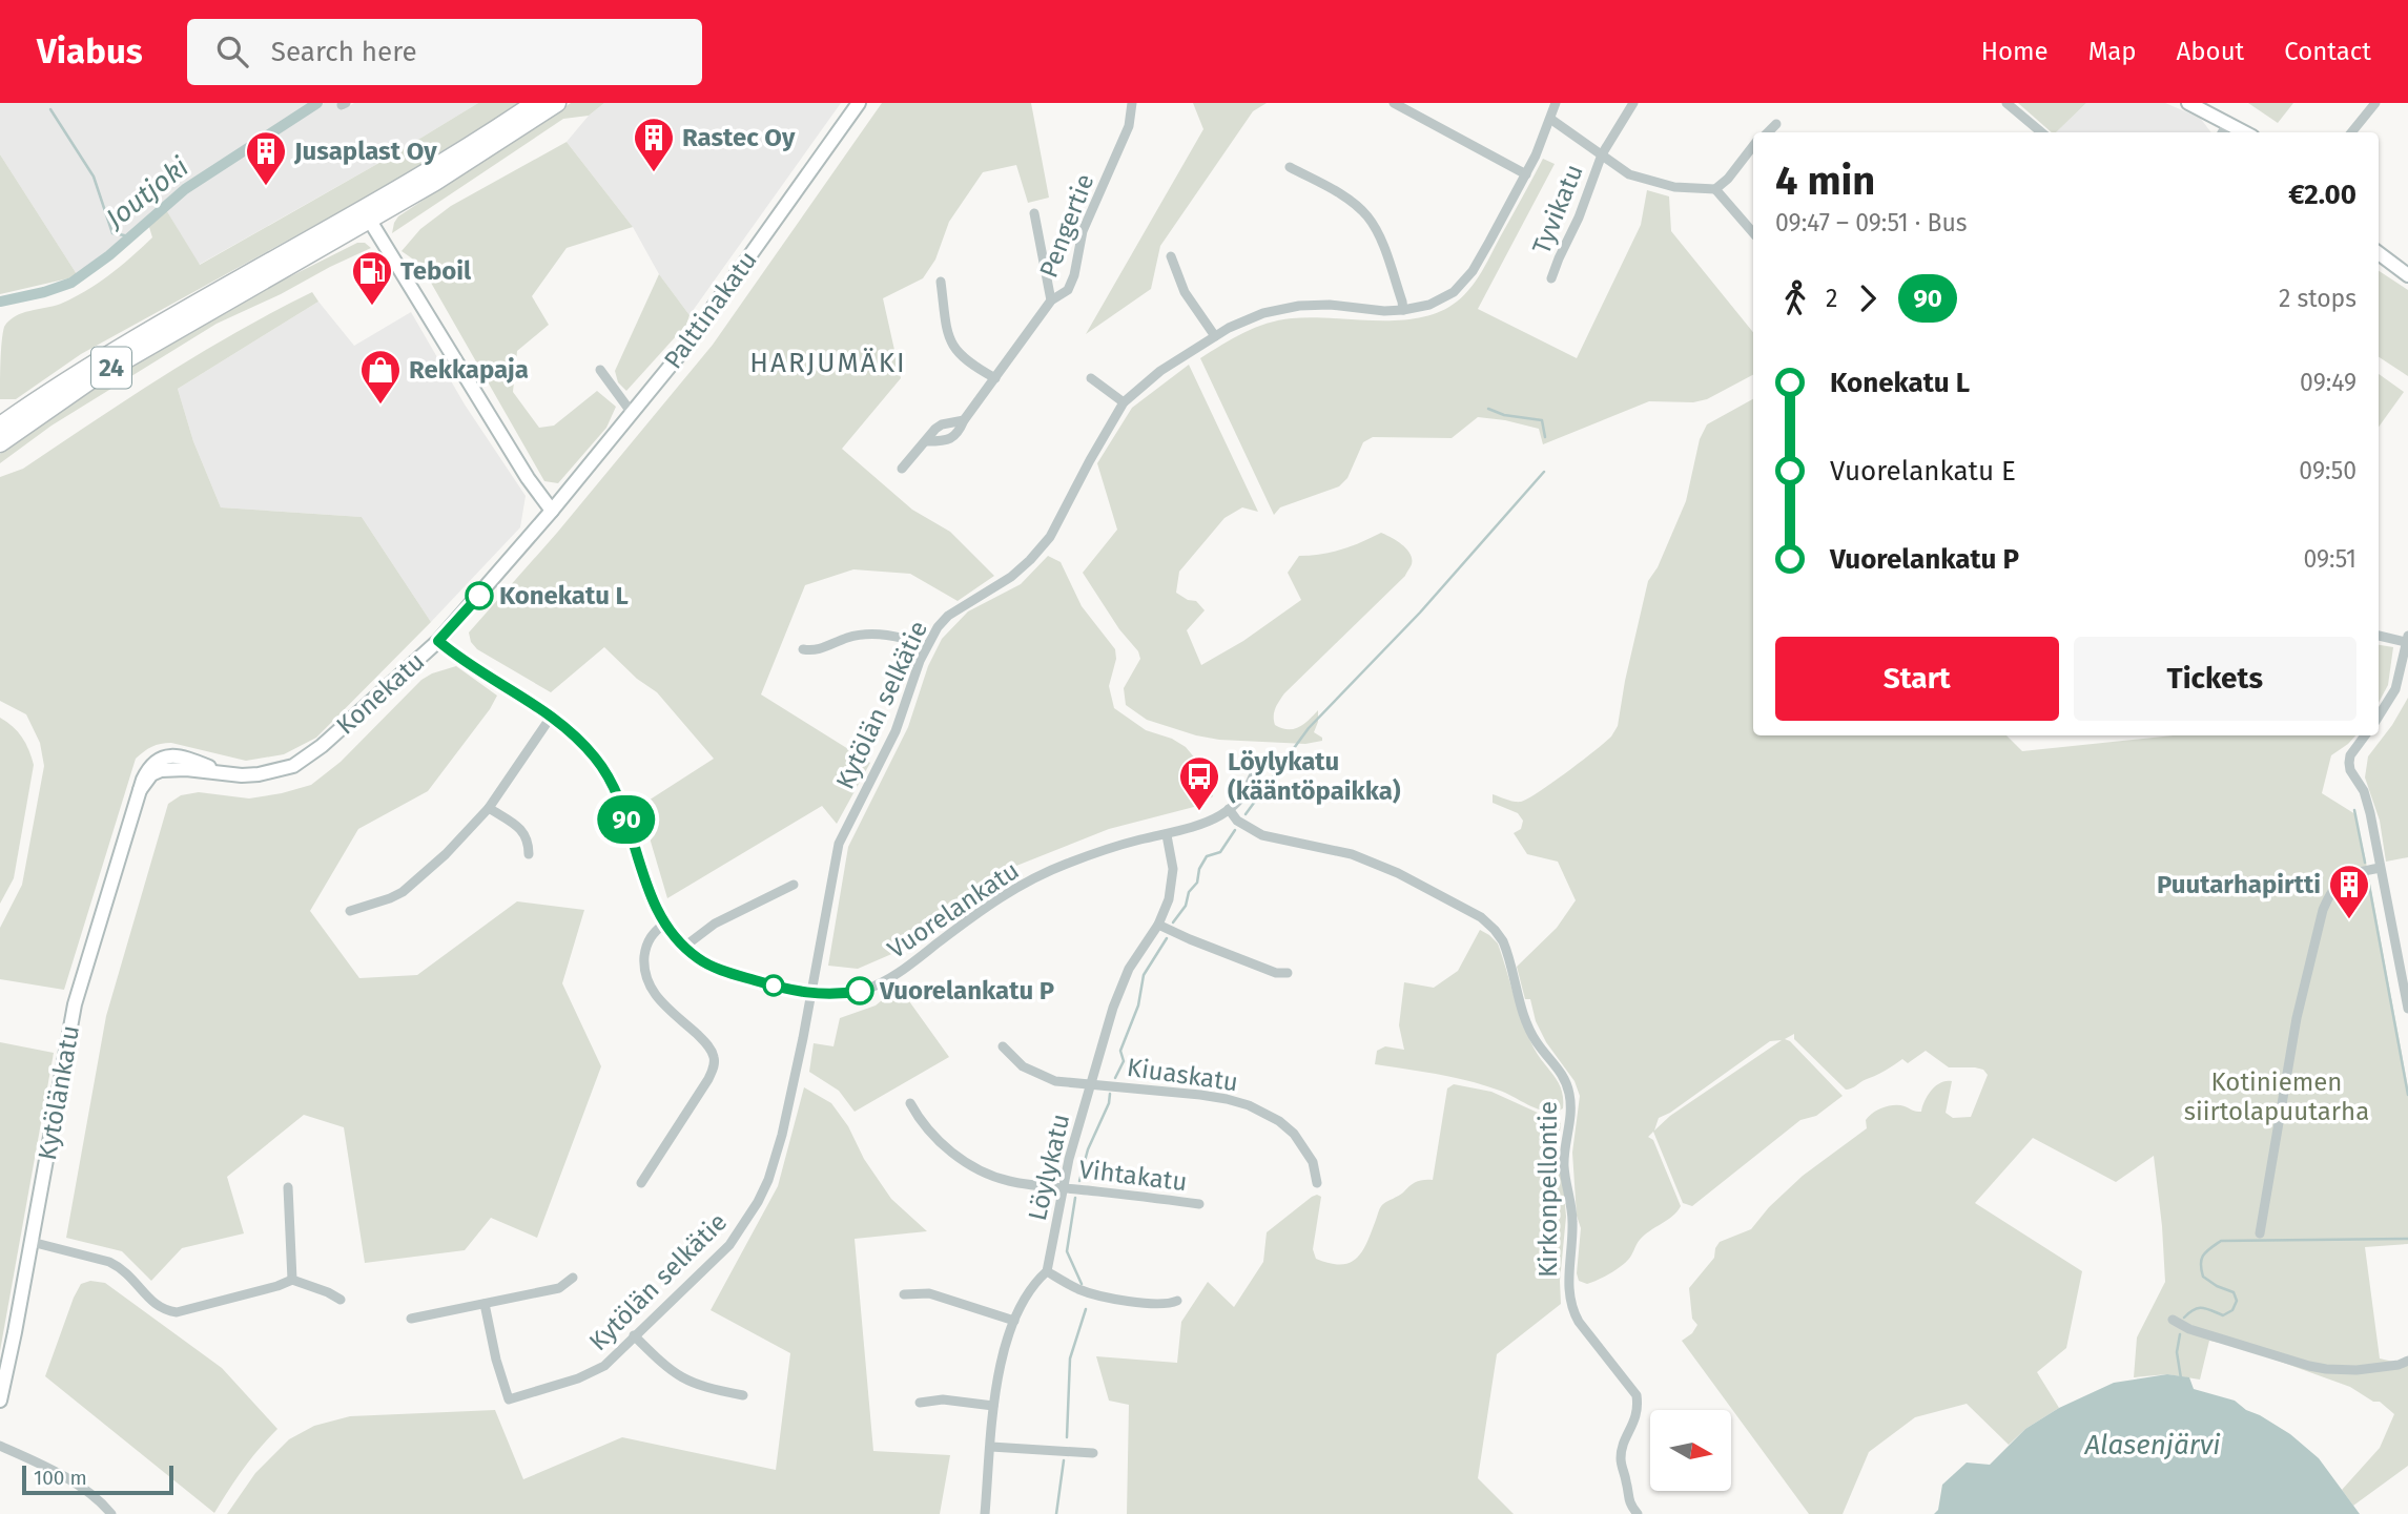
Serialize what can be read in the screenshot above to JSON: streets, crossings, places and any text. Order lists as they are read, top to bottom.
{
  "streets": {
    "highway": ["24"],
    "street": [
      "Tyvikatu",
      "Pengertie",
      "Palttinakatu",
      "Konekatu",
      "Kytölän selkätie",
      "Vuorelankatu",
      "Kiuaskatu",
      "Kytölänkatu",
      "Löylykatu",
      "Vihtakatu",
      "Kirkonpellontie"
    ]
  },
  "crossings": [
    ["Palttinakatu", "Konekatu"],
    ["Konekatu", "Vuorelankatu"],
    ["Konekatu", "Kytölänkatu"],
    ["Kytölän selkätie", "Vuorelankatu"],
    ["Vuorelankatu", "Löylykatu"],
    ["Vuorelankatu", "Kirkonpellontie"],
    ["Kiuaskatu", "Löylykatu"],
    ["Löylykatu", "Vihtakatu"]
  ],
  "districts": ["HARJUMÄKI"],
  "water": ["Joutjoki", "Alasenjärvi"],
  "parks": ["Kotiniemen siirtolapuutarha"],
  "places": {
    "building": ["Rastec Oy", "Jusaplast Oy", "Puutarhapirtti"],
    "fuel station": ["Teboil"],
    "shop": ["Rekkapaja"],
    "other": ["Konekatu L", "Vuorelankatu P"],
    "bus stop": ["Löylykatu (kääntöpaikka)"]
  },
  "lines": ["bus line 90"],
  "scale_bar": "100 m",
  "north": "right",
  "page": {
    "header": "Viabus",
    "search": "Search here",
    "nav": [
      "Home",
      "Map",
      "About",
      "Contact"
    ],
    "on_map": "90",
    "heading": ["4 min", "09:47 – 09:51 · Bus", "€2.00"],
    "legs": ["2", "90", "2 stops"],
    "list": [
      {
        "name": "Konekatu L",
        "value": "09:49"
      },
      {
        "name": "Vuorelankatu E",
        "value": "09:50"
      },
      {
        "name": "Vuorelankatu P",
        "value": "09:51"
      }
    ],
    "buttons": ["Start", "Tickets"],
    "scale": "100 m"
  }
}
